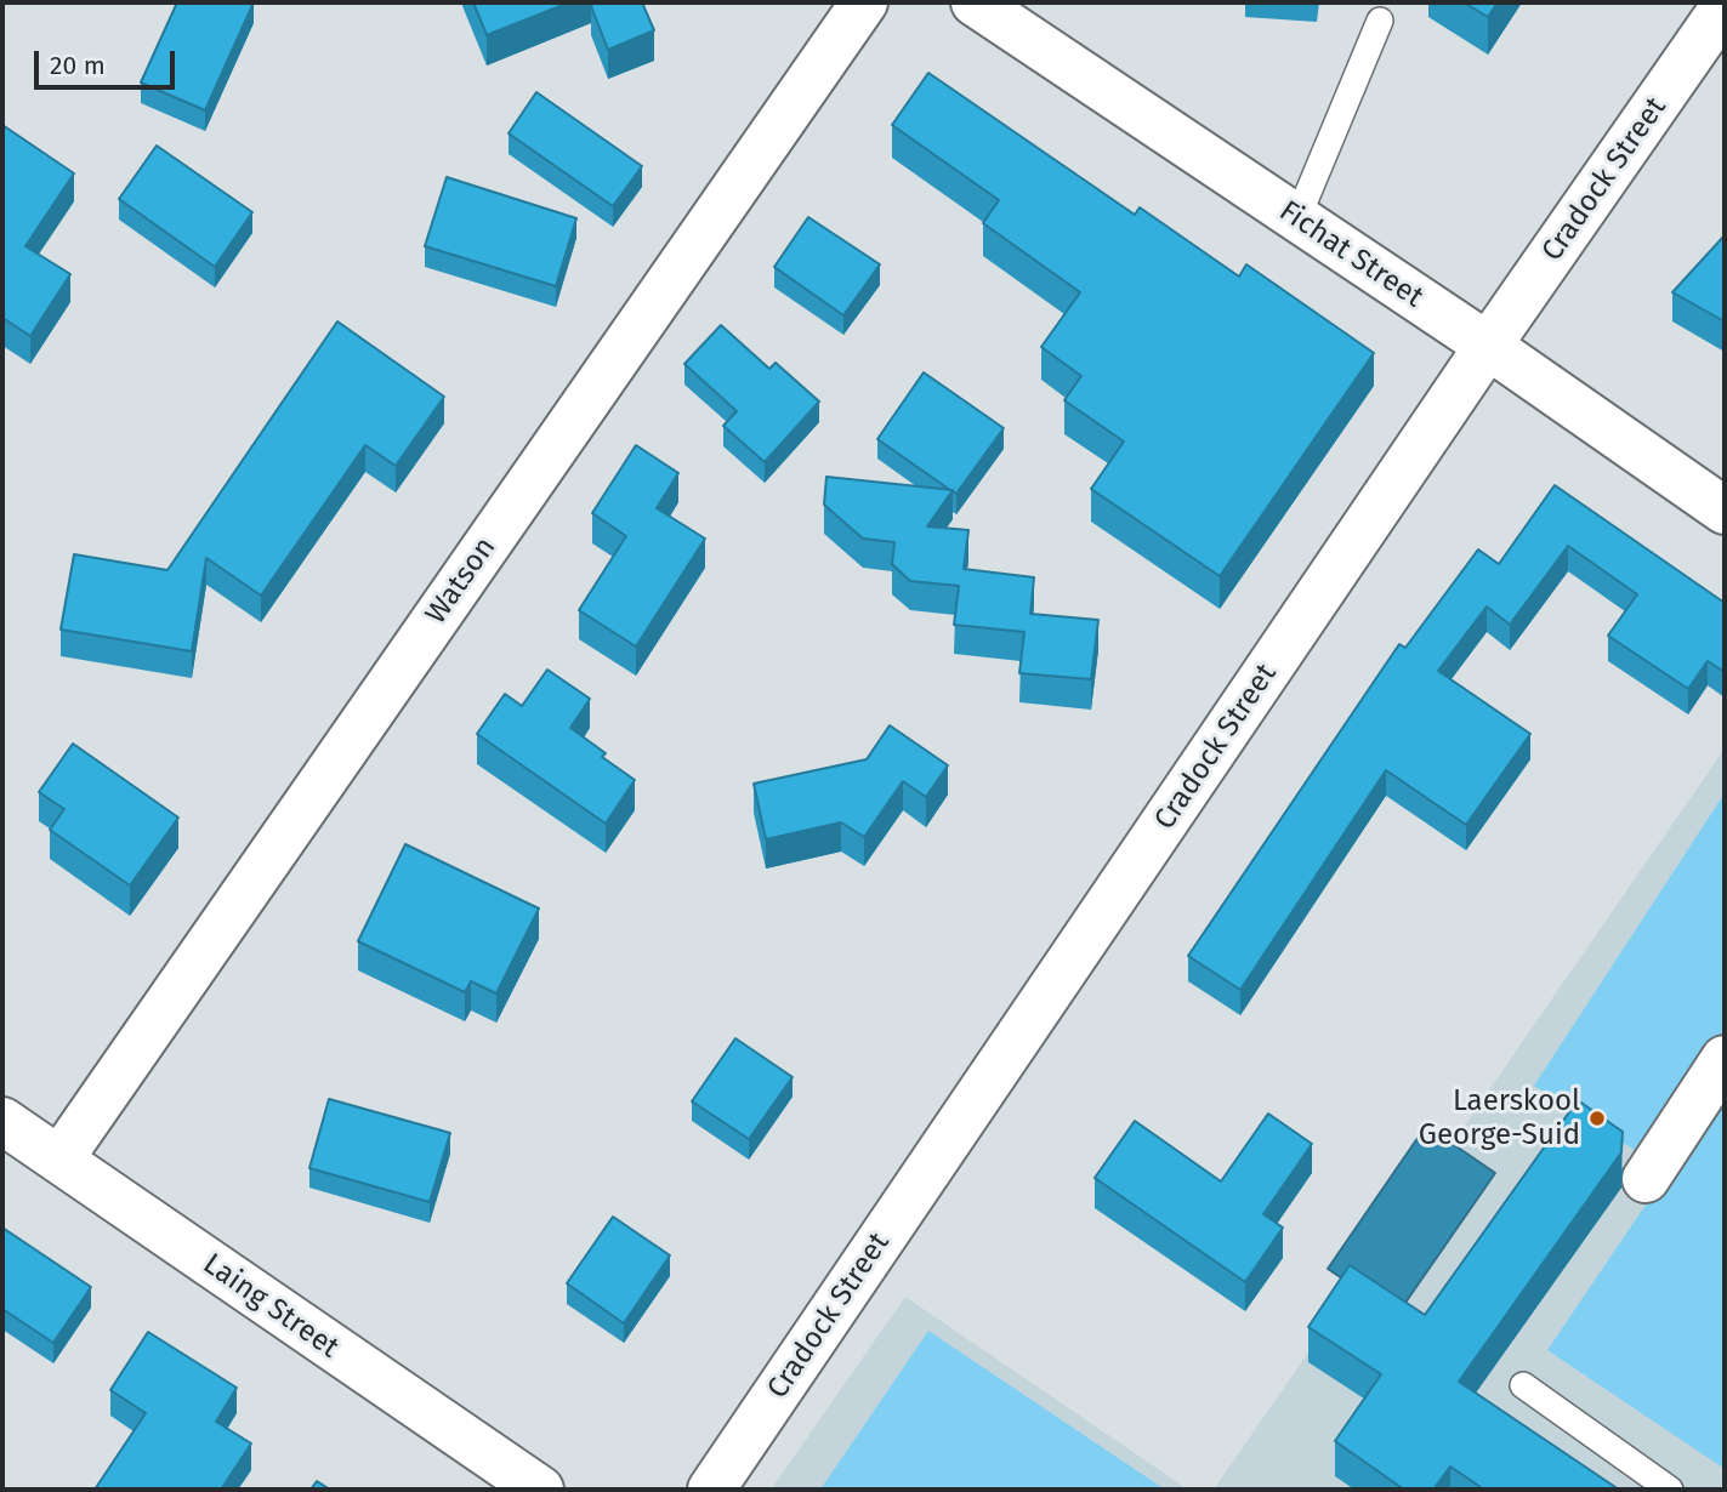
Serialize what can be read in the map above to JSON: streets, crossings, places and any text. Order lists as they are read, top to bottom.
{
  "streets": {
    "street": [
      "Cradock Street",
      "Fichat Street",
      "Watson",
      "Laing Street"
    ]
  },
  "crossings": [
    ["Cradock Street", "Fichat Street"],
    ["Watson", "Laing Street"]
  ],
  "places": ["Laerskool George-Suid"],
  "scale_bar": "20 m"
}
